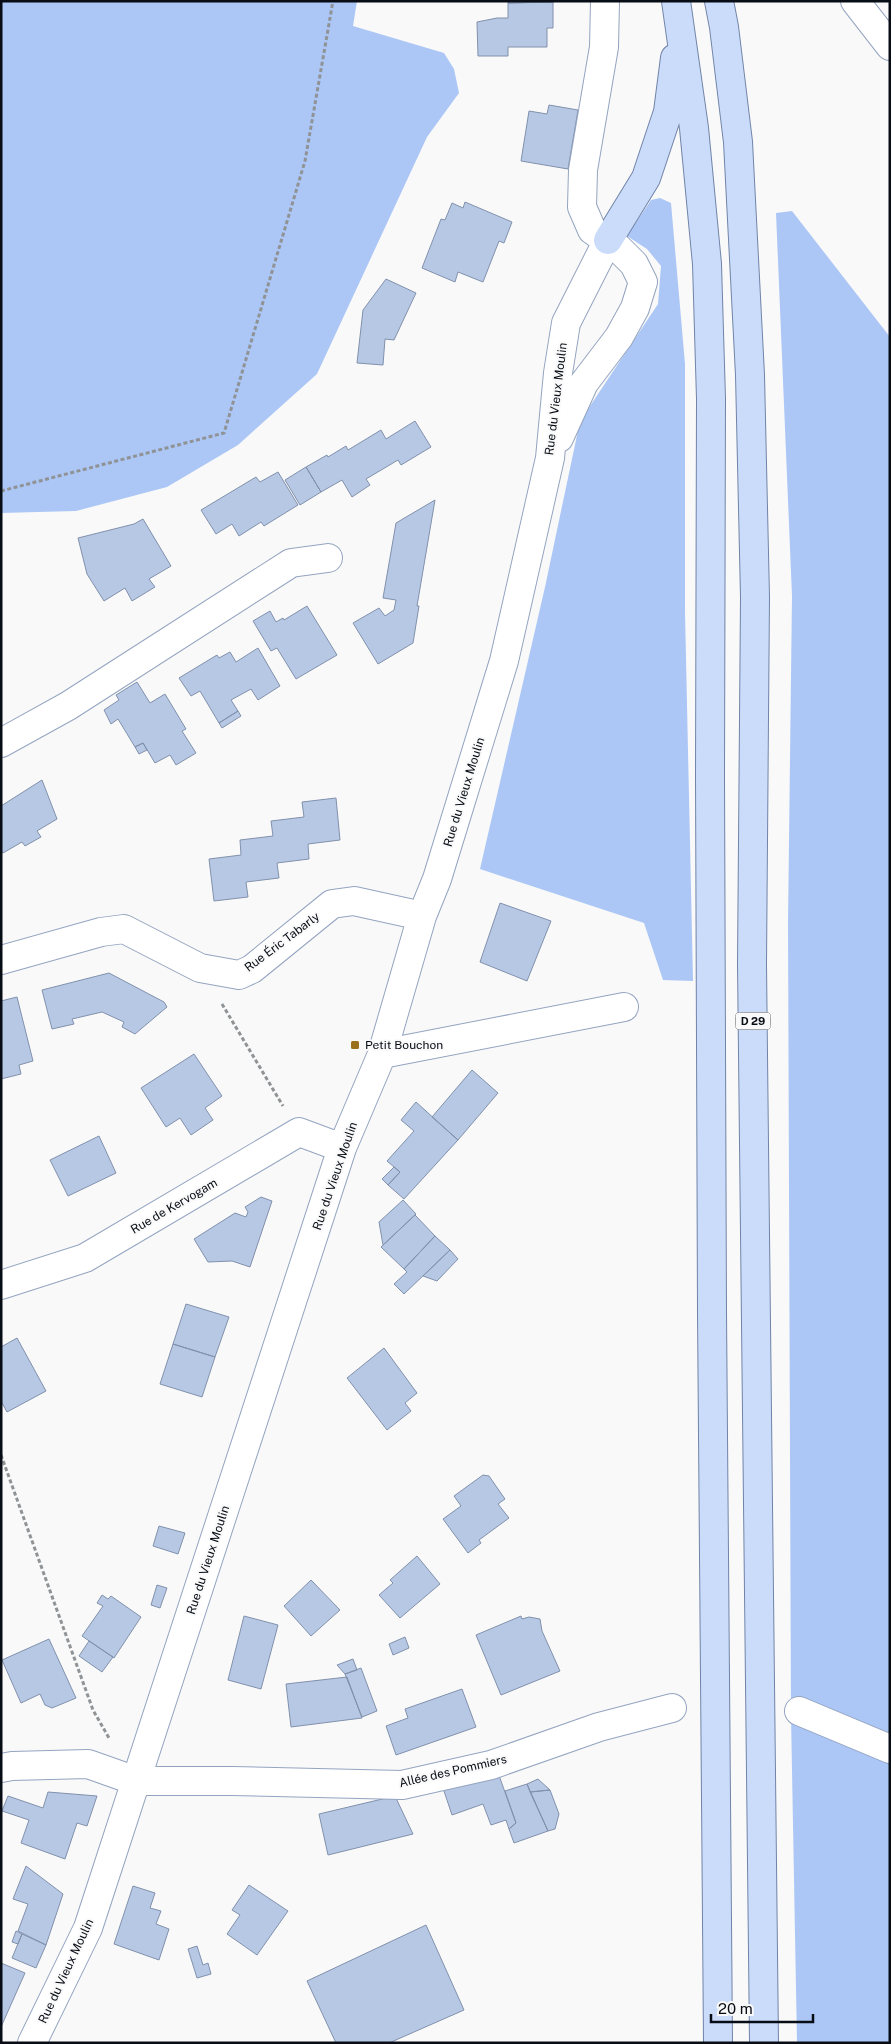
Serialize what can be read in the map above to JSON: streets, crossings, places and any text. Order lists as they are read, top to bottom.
{
  "streets": {
    "main road": ["D 29"],
    "street": [
      "Rue du Vieux Moulin",
      "Rue Éric Tabarly",
      "Rue de Kervogam",
      "Allée des Pommiers"
    ]
  },
  "crossings": [
    ["Rue du Vieux Moulin", "Rue Éric Tabarly"],
    ["Rue du Vieux Moulin", "Allée des Pommiers"]
  ],
  "places": {
    "transit": ["Petit Bouchon"]
  },
  "scale_bar": "20 m"
}
